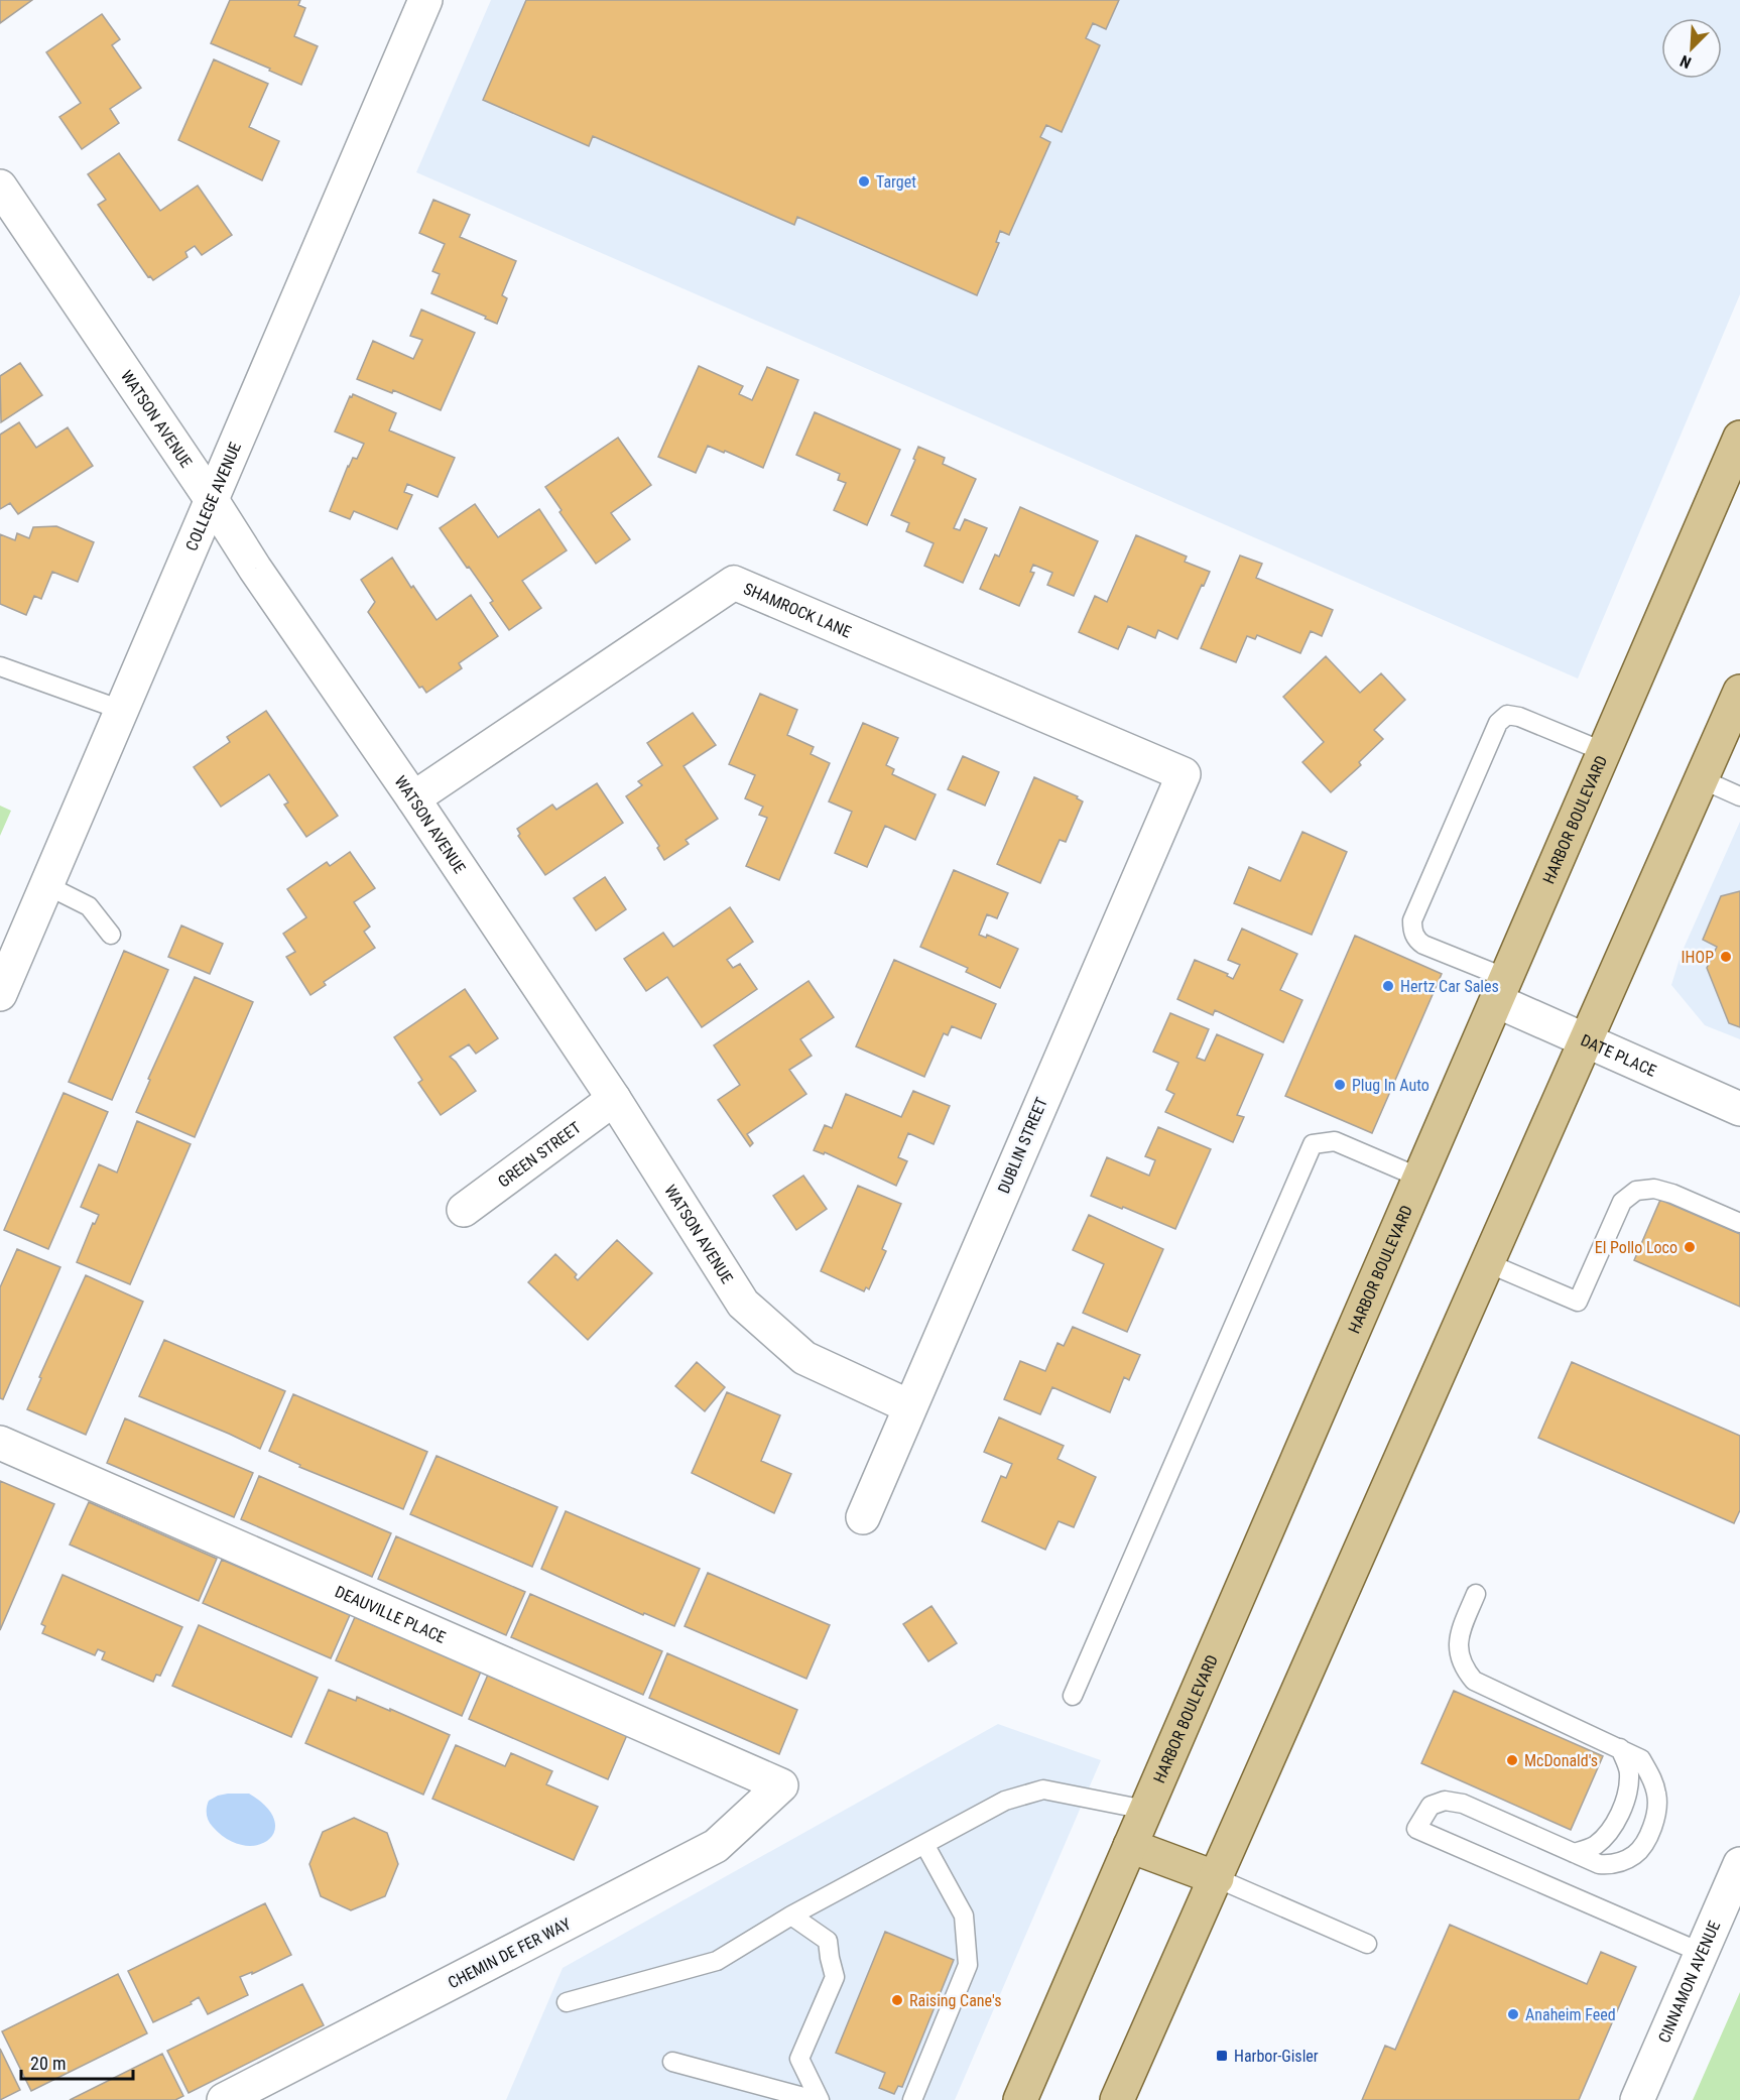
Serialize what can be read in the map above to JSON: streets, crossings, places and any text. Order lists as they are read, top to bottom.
{
  "streets": {
    "main road": ["HARBOR BOULEVARD"],
    "street": [
      "WATSON AVENUE",
      "COLLEGE AVENUE",
      "SHAMROCK LANE",
      "DATE PLACE",
      "DUBLIN STREET",
      "GREEN STREET",
      "DEAUVILLE PLACE",
      "CHEMIN DE FER WAY",
      "CINNAMON AVENUE"
    ]
  },
  "crossings": [
    ["WATSON AVENUE", "COLLEGE AVENUE"],
    ["WATSON AVENUE", "SHAMROCK LANE"],
    ["WATSON AVENUE", "DUBLIN STREET"],
    ["WATSON AVENUE", "GREEN STREET"],
    ["SHAMROCK LANE", "DUBLIN STREET"],
    ["HARBOR BOULEVARD", "DATE PLACE"],
    ["DEAUVILLE PLACE", "CHEMIN DE FER WAY"]
  ],
  "places": {
    "other": [
      "Target",
      "IHOP",
      "Hertz Car Sales",
      "Plug In Auto",
      "El Pollo Loco",
      "McDonald's",
      "Raising Cane's",
      "Anaheim Feed"
    ],
    "transit": ["Harbor-Gisler"]
  },
  "scale_bar": "20 m",
  "north": "bottom left"
}
